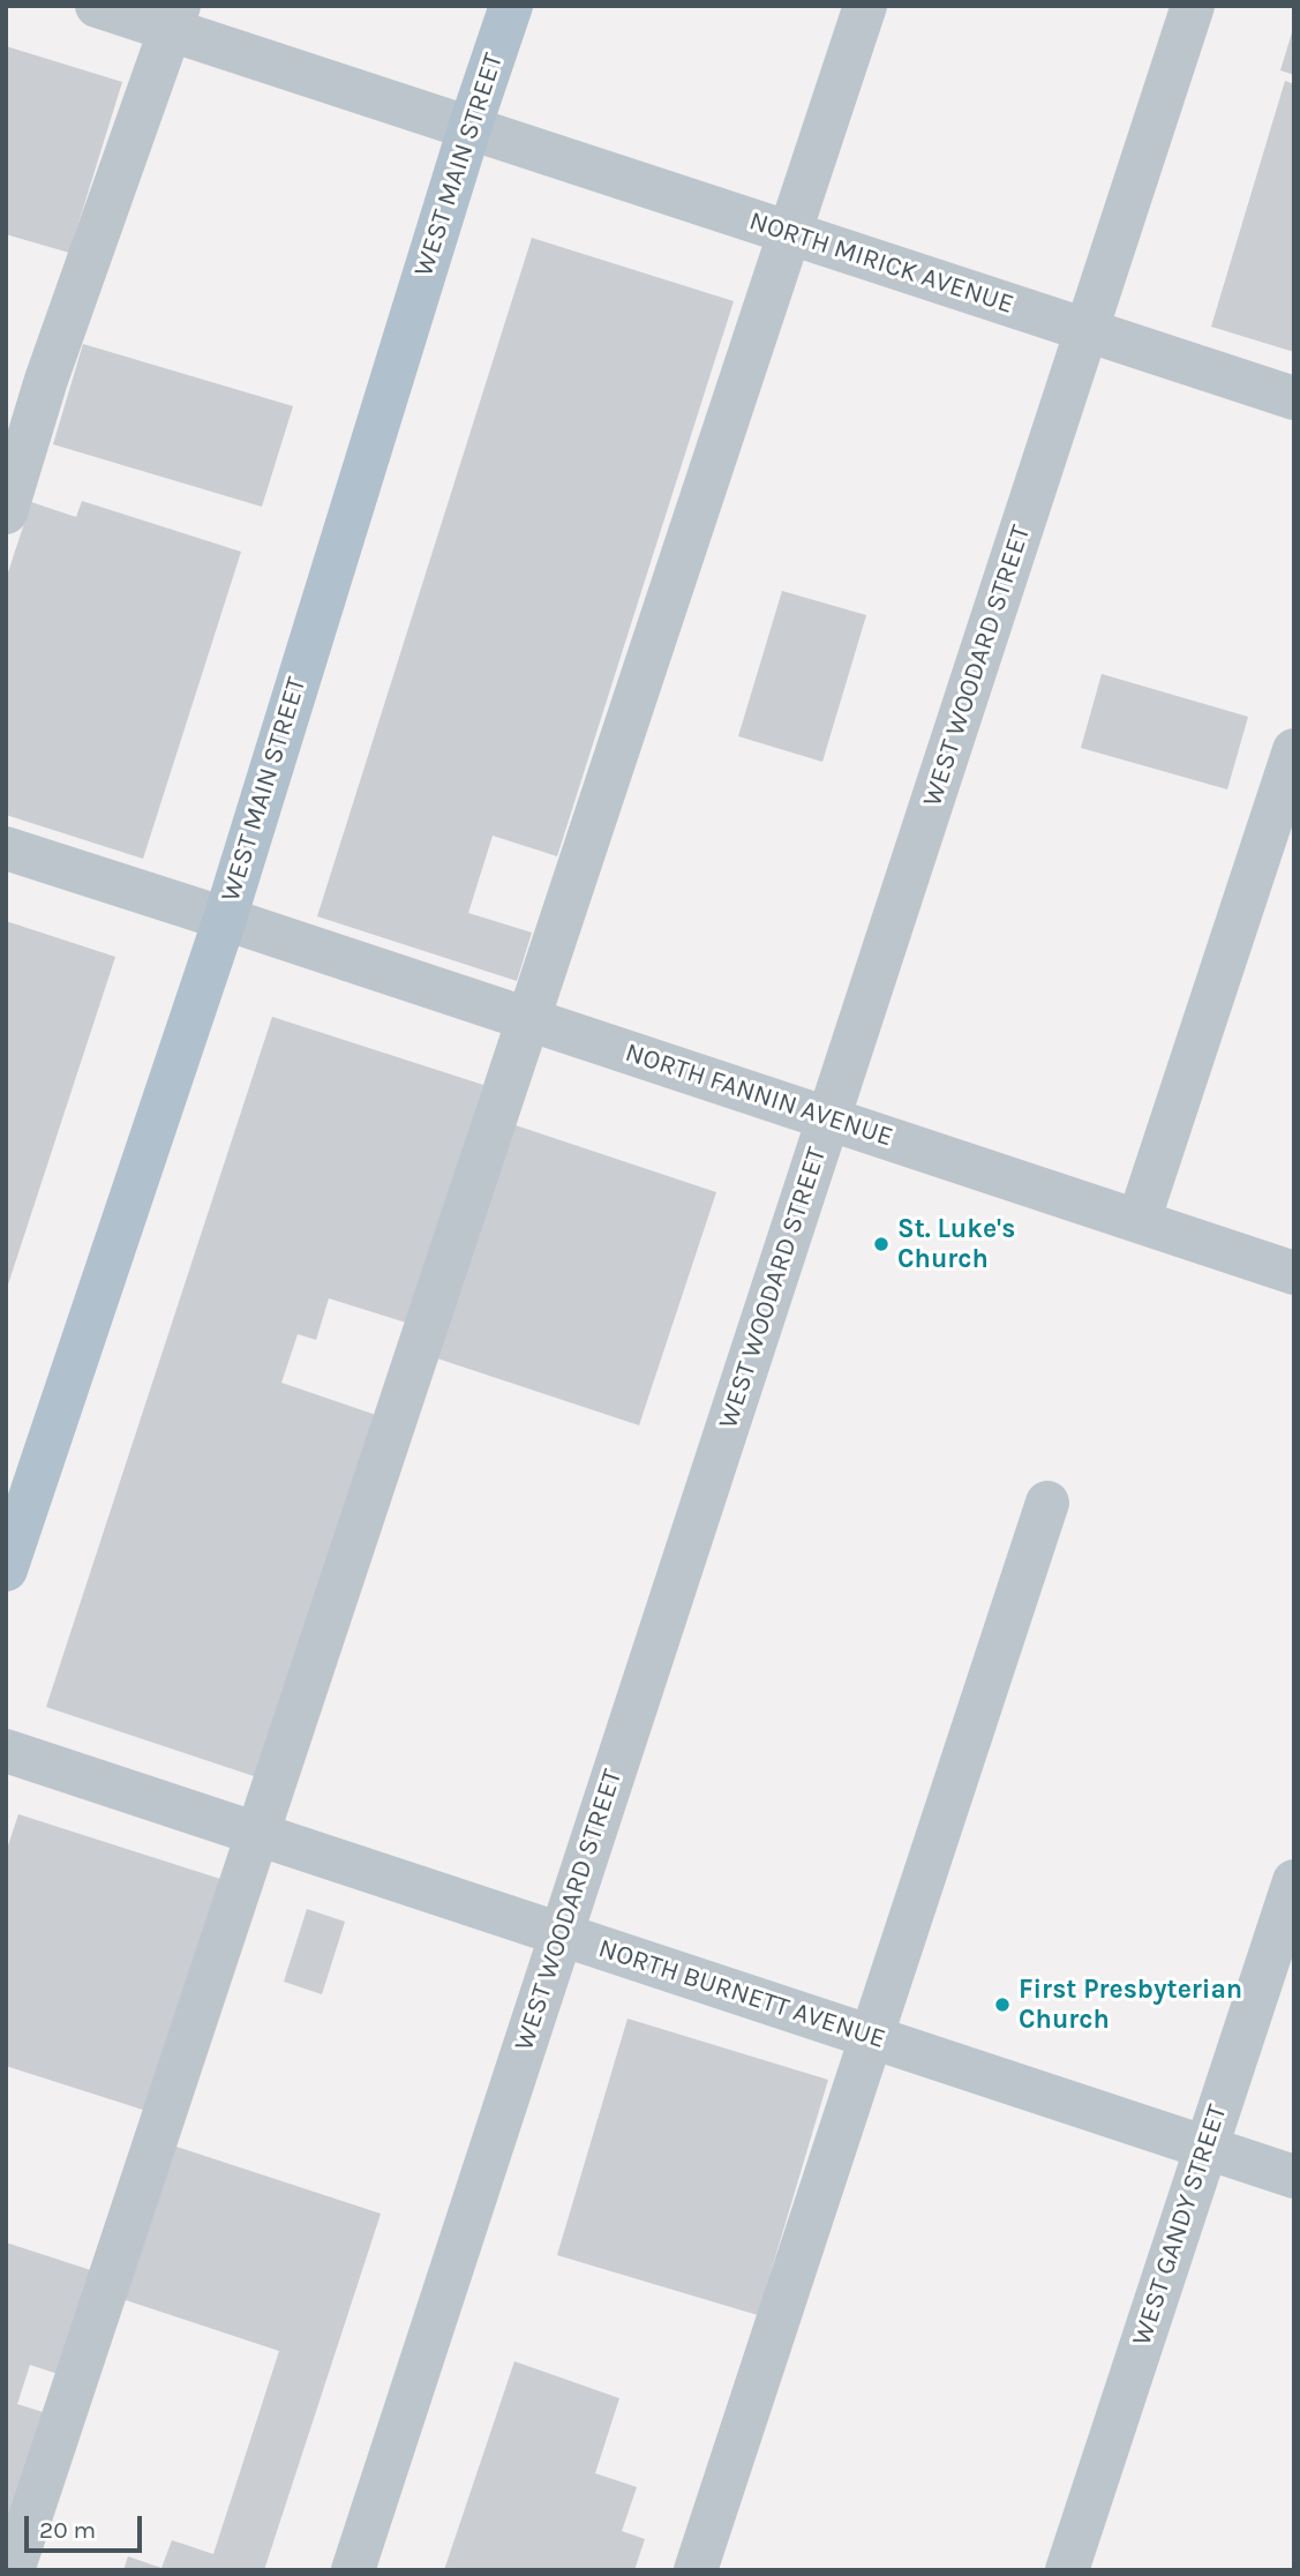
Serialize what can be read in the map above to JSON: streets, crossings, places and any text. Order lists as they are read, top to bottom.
{
  "streets": {
    "main road": ["WEST MAIN STREET"],
    "street": [
      "NORTH MIRICK AVENUE",
      "WEST WOODARD STREET",
      "NORTH FANNIN AVENUE",
      "NORTH BURNETT AVENUE",
      "WEST GANDY STREET"
    ]
  },
  "crossings": [
    ["WEST MAIN STREET", "NORTH MIRICK AVENUE"],
    ["WEST MAIN STREET", "NORTH FANNIN AVENUE"],
    ["NORTH MIRICK AVENUE", "WEST WOODARD STREET"],
    ["WEST WOODARD STREET", "NORTH FANNIN AVENUE"],
    ["WEST WOODARD STREET", "NORTH BURNETT AVENUE"],
    ["NORTH BURNETT AVENUE", "WEST GANDY STREET"]
  ],
  "places": ["St. Luke's Church", "First Presbyterian Church"],
  "scale_bar": "20 m"
}
